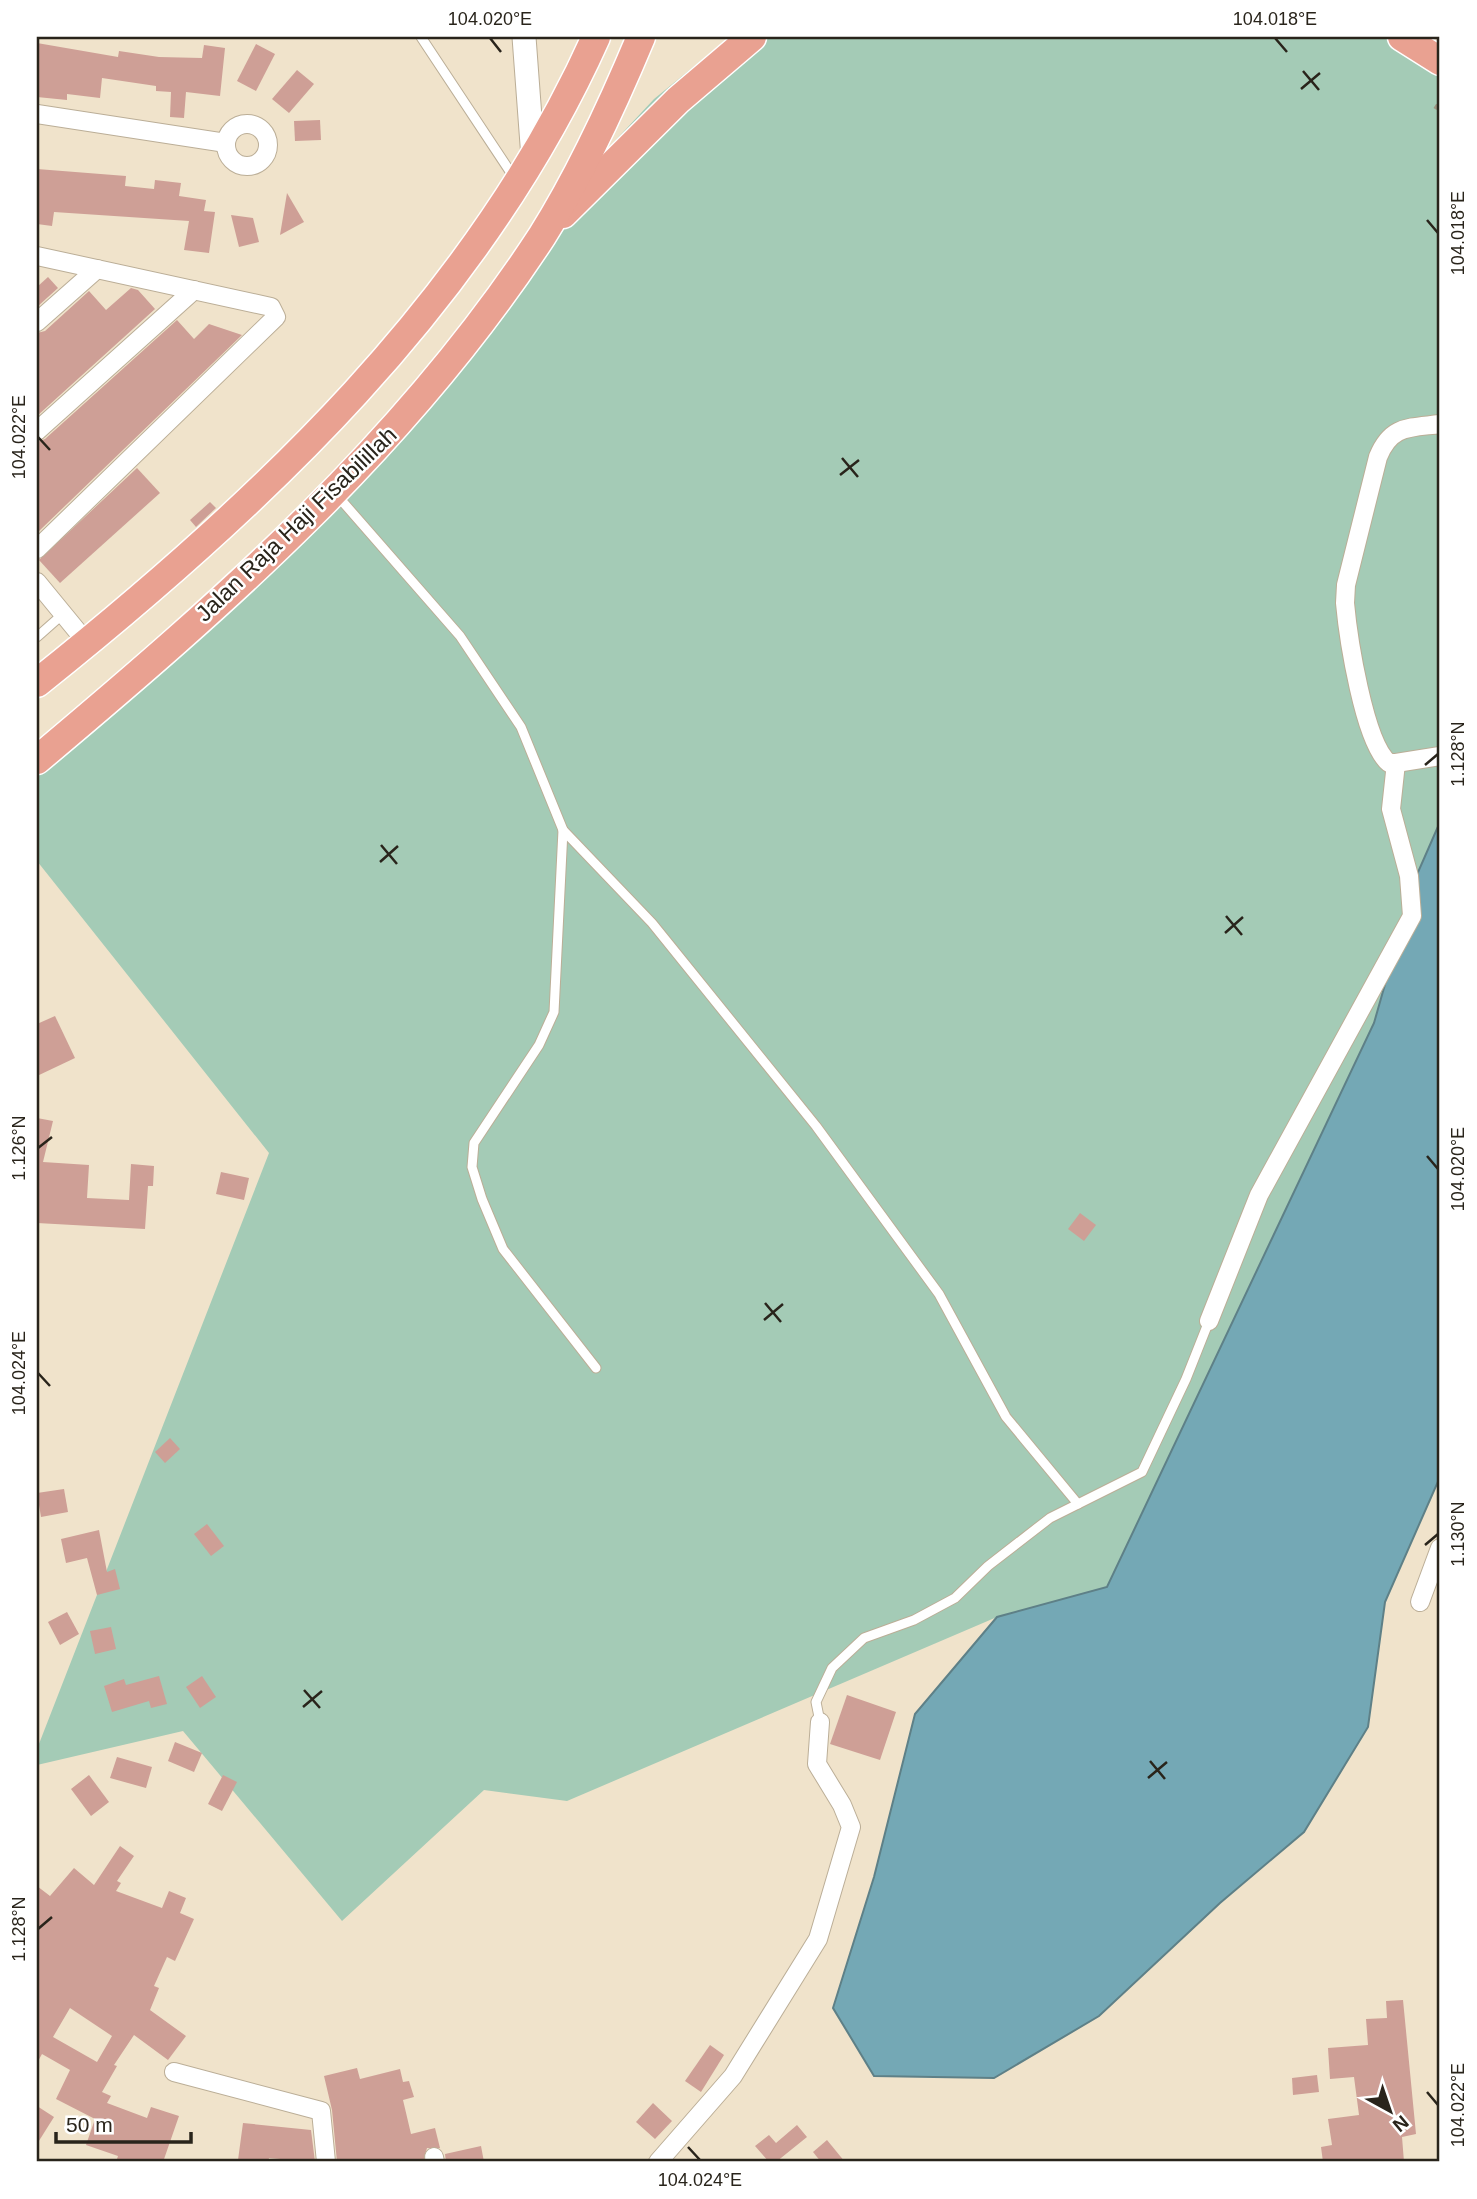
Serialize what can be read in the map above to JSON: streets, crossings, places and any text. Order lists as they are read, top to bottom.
{
  "streets": {
    "main road": ["Jalan Raja Haji Fisabilillah"]
  },
  "scale_bar": "50 m",
  "north": "bottom right",
  "coordinates": [
    "104.020°E",
    "104.018°E",
    "104.022°E",
    "1.128°N",
    "1.126°N",
    "104.024°E",
    "1.130°N"
  ]
}
